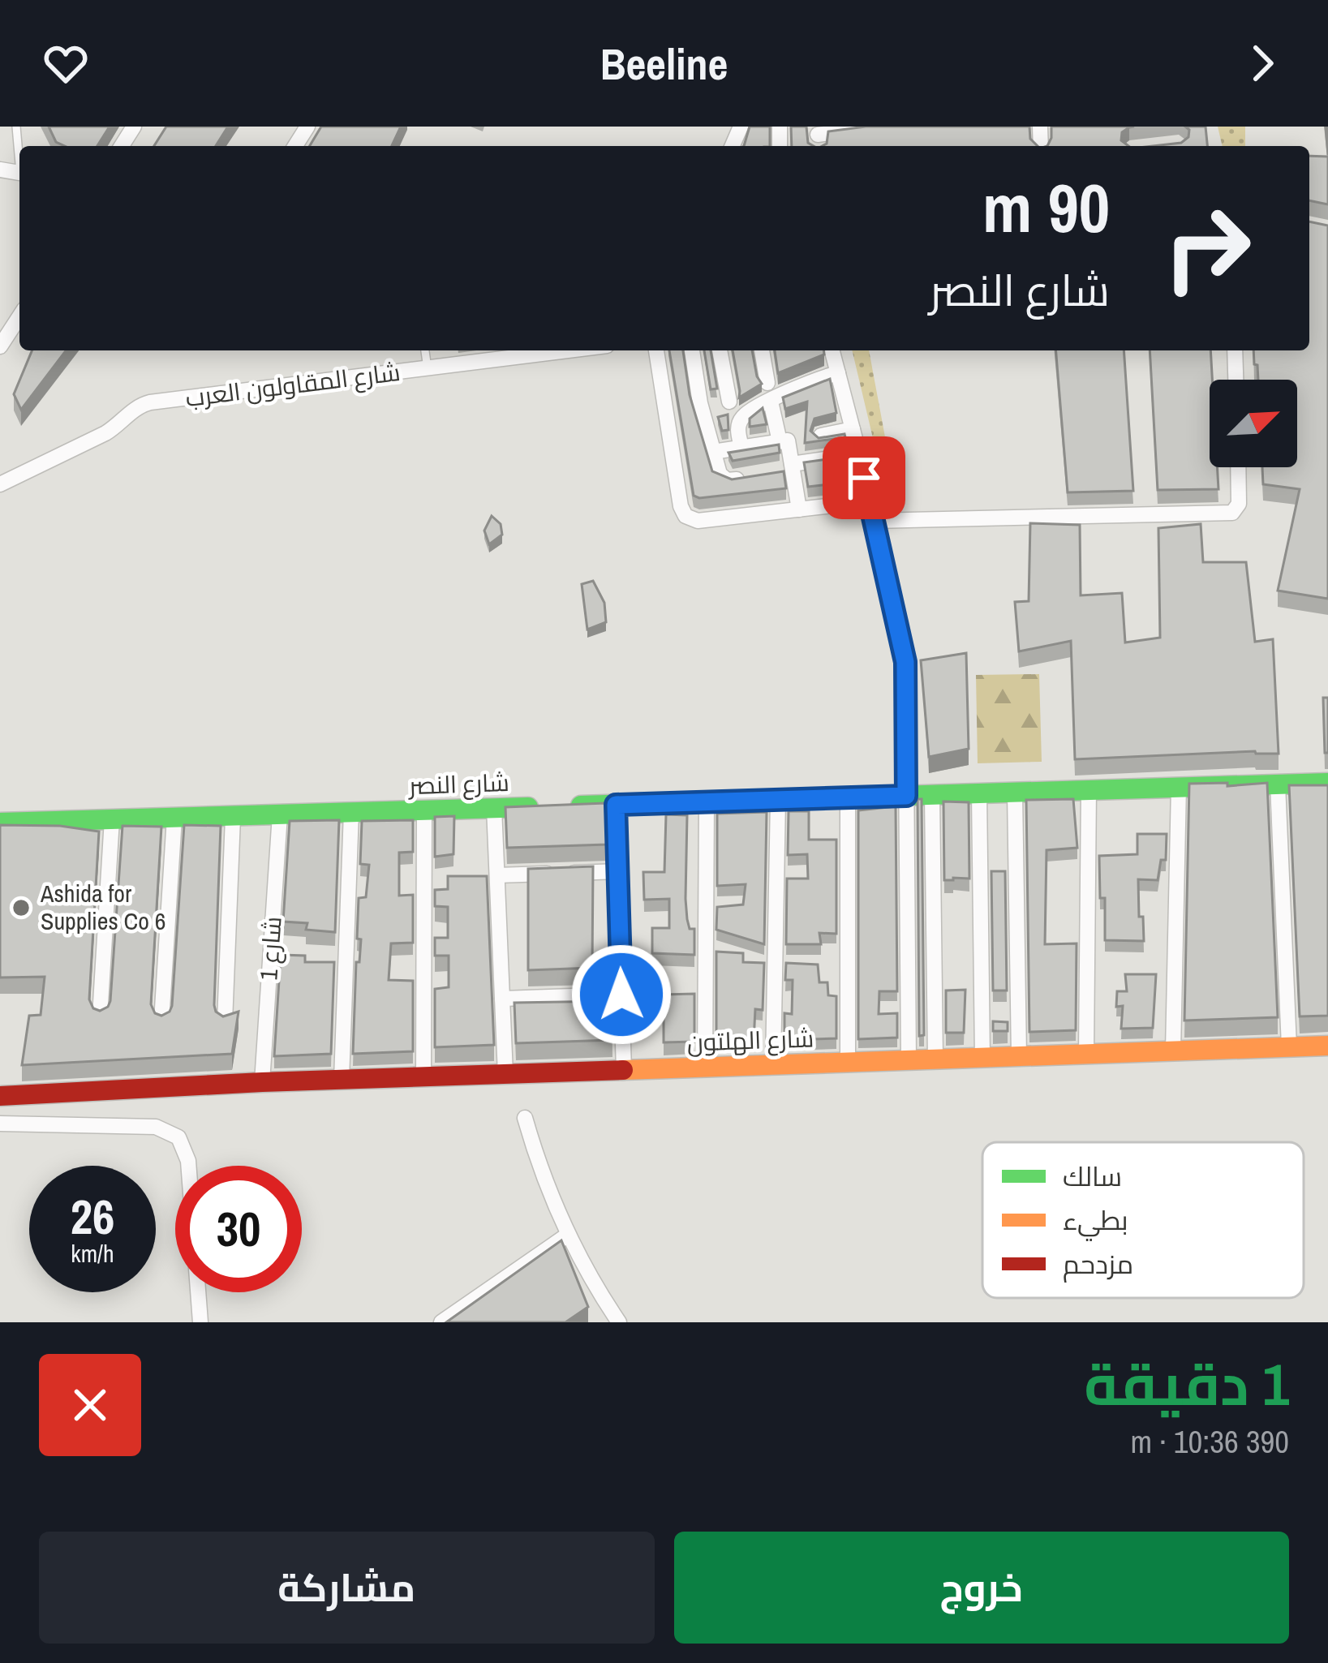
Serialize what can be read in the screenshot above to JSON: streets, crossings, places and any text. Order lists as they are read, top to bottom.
{
  "streets": {
    "street": [
      "شارع المقاولون العرب",
      "شارع النصر",
      "شارع 1",
      "شارع الهلتون"
    ]
  },
  "crossings": [
    ["شارع النصر", "شارع 1"],
    ["شارع 1", "شارع الهلتون"]
  ],
  "places": ["Ashida for Supplies Co 6"],
  "legend": ["سالك", "بطيء", "مزدحم"],
  "north": "top right",
  "page": {
    "header": "Beeline",
    "turn": ["90 m", "شارع النصر"],
    "speed": "26 km/h",
    "limit": "30",
    "heading": ["1 دقيقة", "390 m · 10:36"],
    "buttons": ["خروج", "مشاركة"]
  }
}
